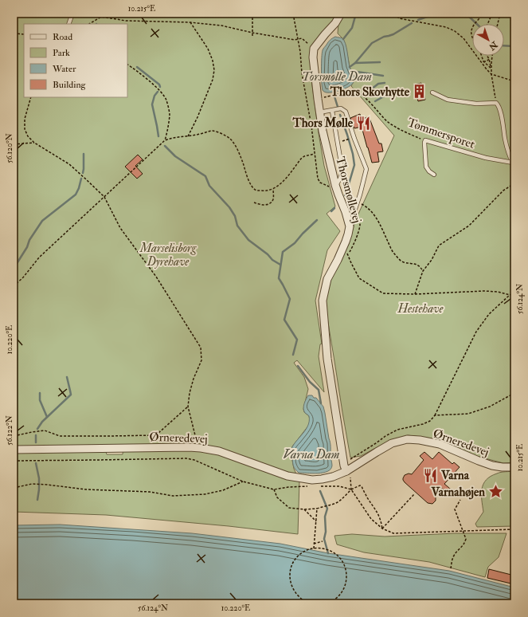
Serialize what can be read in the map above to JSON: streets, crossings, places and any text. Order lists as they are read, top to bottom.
{
  "streets": {
    "street": ["Thorsmøllevej", "Ørneredevej"],
    "lane": ["Tømmersporet"]
  },
  "crossings": [
    ["Tømmersporet", "Thorsmøllevej"],
    ["Thorsmøllevej", "Ørneredevej"]
  ],
  "water": ["Torsmølle Dam", "Varna Dam"],
  "parks": ["Marselisborg Dyrehave", "Hestehave"],
  "places": {
    "building": ["Thors Skovhytte"],
    "restaurant": ["Thors Mølle", "Varna"],
    "place": ["Varnahøjen"]
  },
  "legend": [
    "Road",
    "Park",
    "Water",
    "Building"
  ],
  "north": "bottom right",
  "coordinates": [
    "10.215°E",
    "56.120°N",
    "56.124°N",
    "10.220°E",
    "56.122°N"
  ]
}
